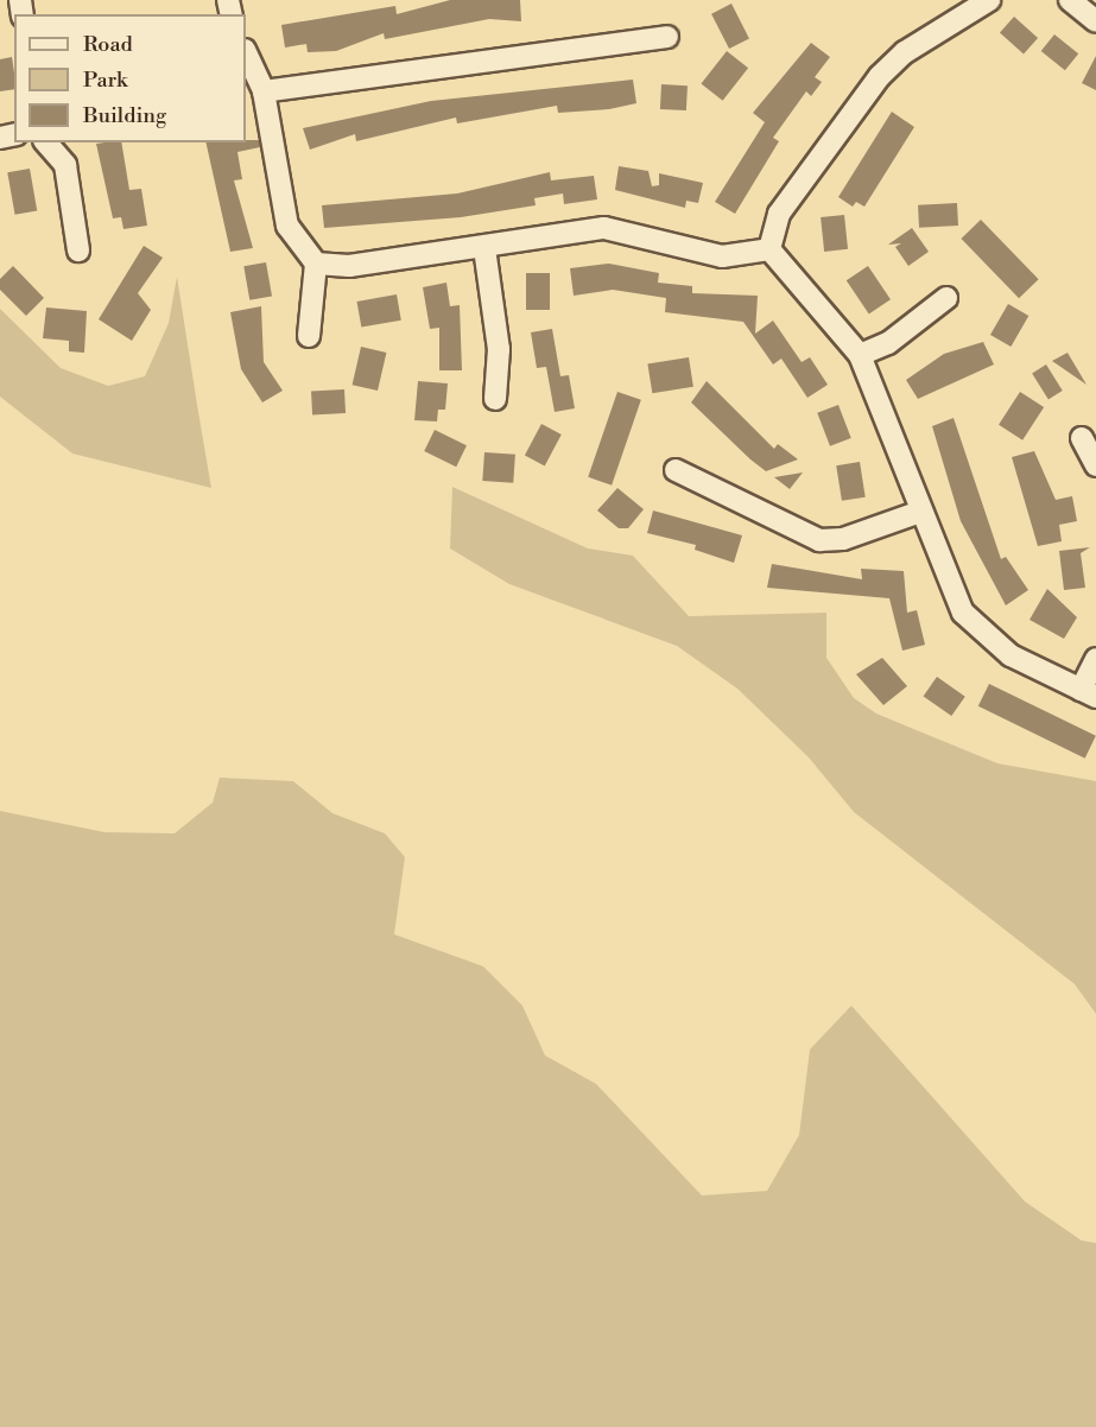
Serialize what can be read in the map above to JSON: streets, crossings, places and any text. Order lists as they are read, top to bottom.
{
  "legend": ["Road", "Park", "Building"]
}
